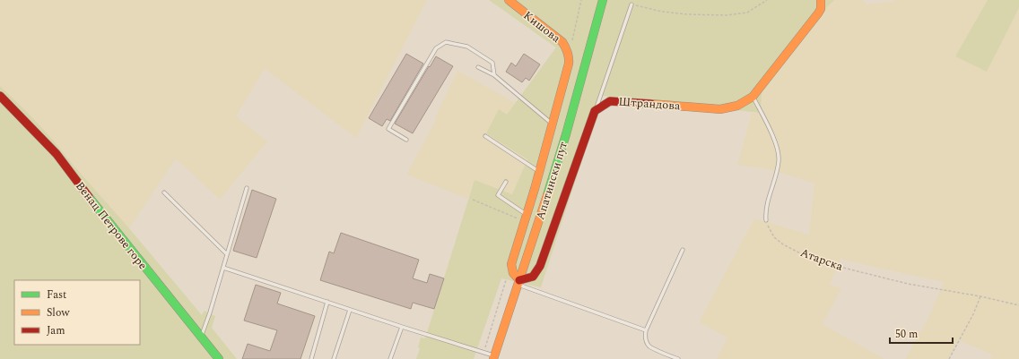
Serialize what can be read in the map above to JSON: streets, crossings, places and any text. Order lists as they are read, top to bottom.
{
  "streets": {
    "street": [
      "Кишова",
      "Штрандова",
      "Апатински пут",
      "Венац Петрове горе"
    ],
    "path": ["Атарска"]
  },
  "legend": ["Fast", "Slow", "Jam"],
  "scale_bar": "50 m"
}
